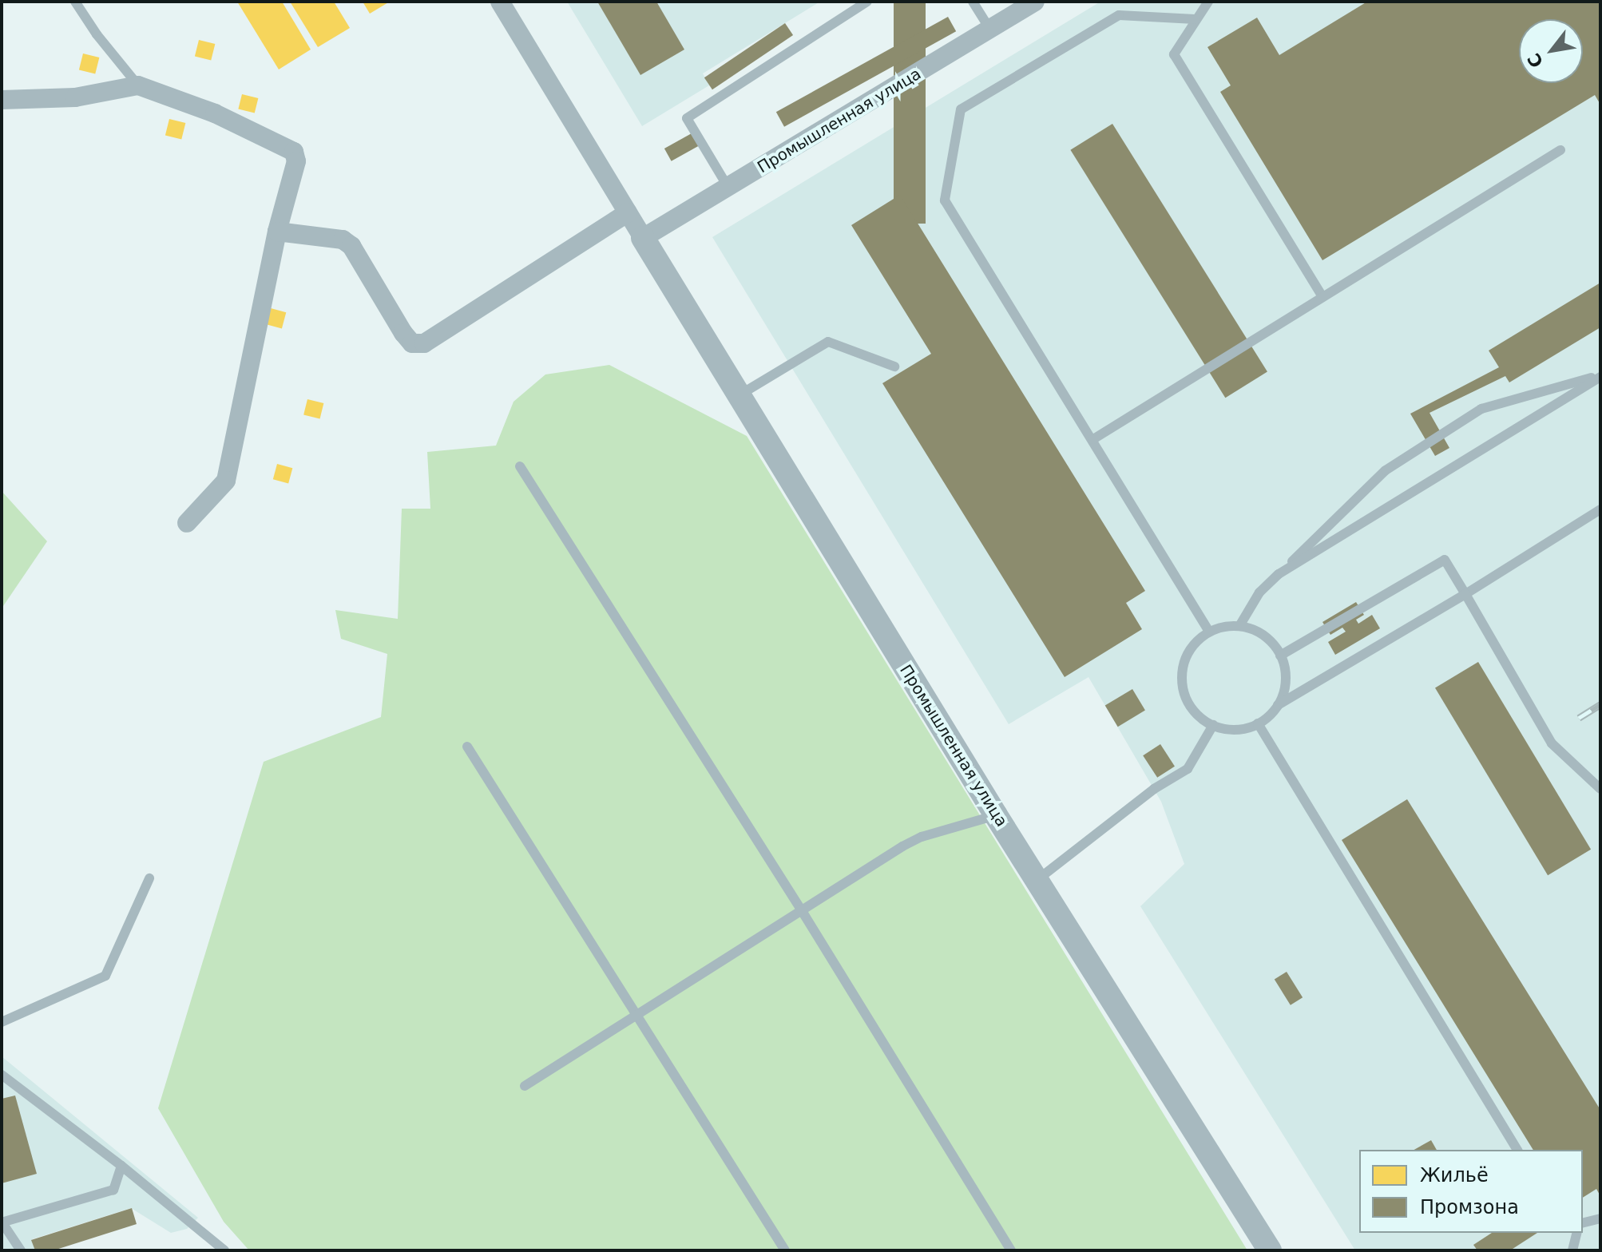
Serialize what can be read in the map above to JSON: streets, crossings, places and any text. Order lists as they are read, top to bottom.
{
  "streets": {
    "street": ["Промышленная улица"]
  },
  "legend": ["Жильё", "Промзона"],
  "north": "bottom left"
}
